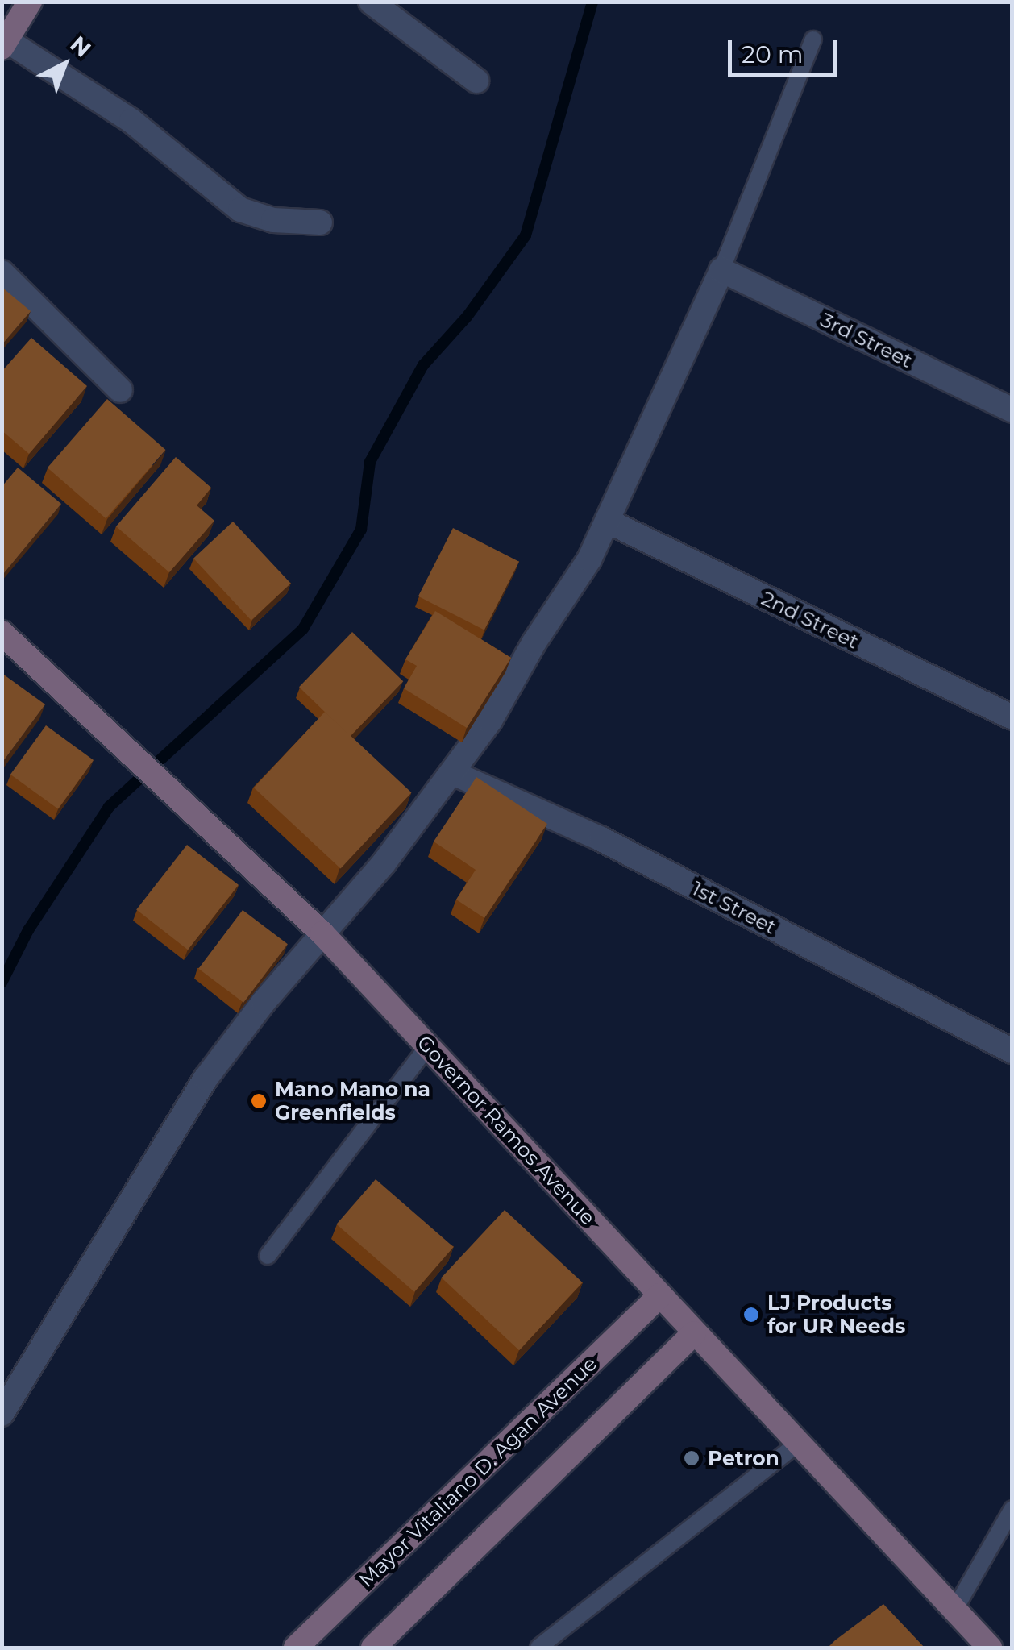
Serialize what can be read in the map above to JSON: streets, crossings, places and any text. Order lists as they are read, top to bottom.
{
  "streets": {
    "main road": ["Governor Ramos Avenue", "Mayor Vitaliano D. Agan Avenue"],
    "street": ["3rd Street", "2nd Street", "1st Street"]
  },
  "crossings": [
    ["Governor Ramos Avenue", "Mayor Vitaliano D. Agan Avenue"]
  ],
  "places": ["Mano Mano na Greenfields", "LJ Products for UR Needs", "Petron"],
  "scale_bar": "20 m",
  "north": "top right"
}
